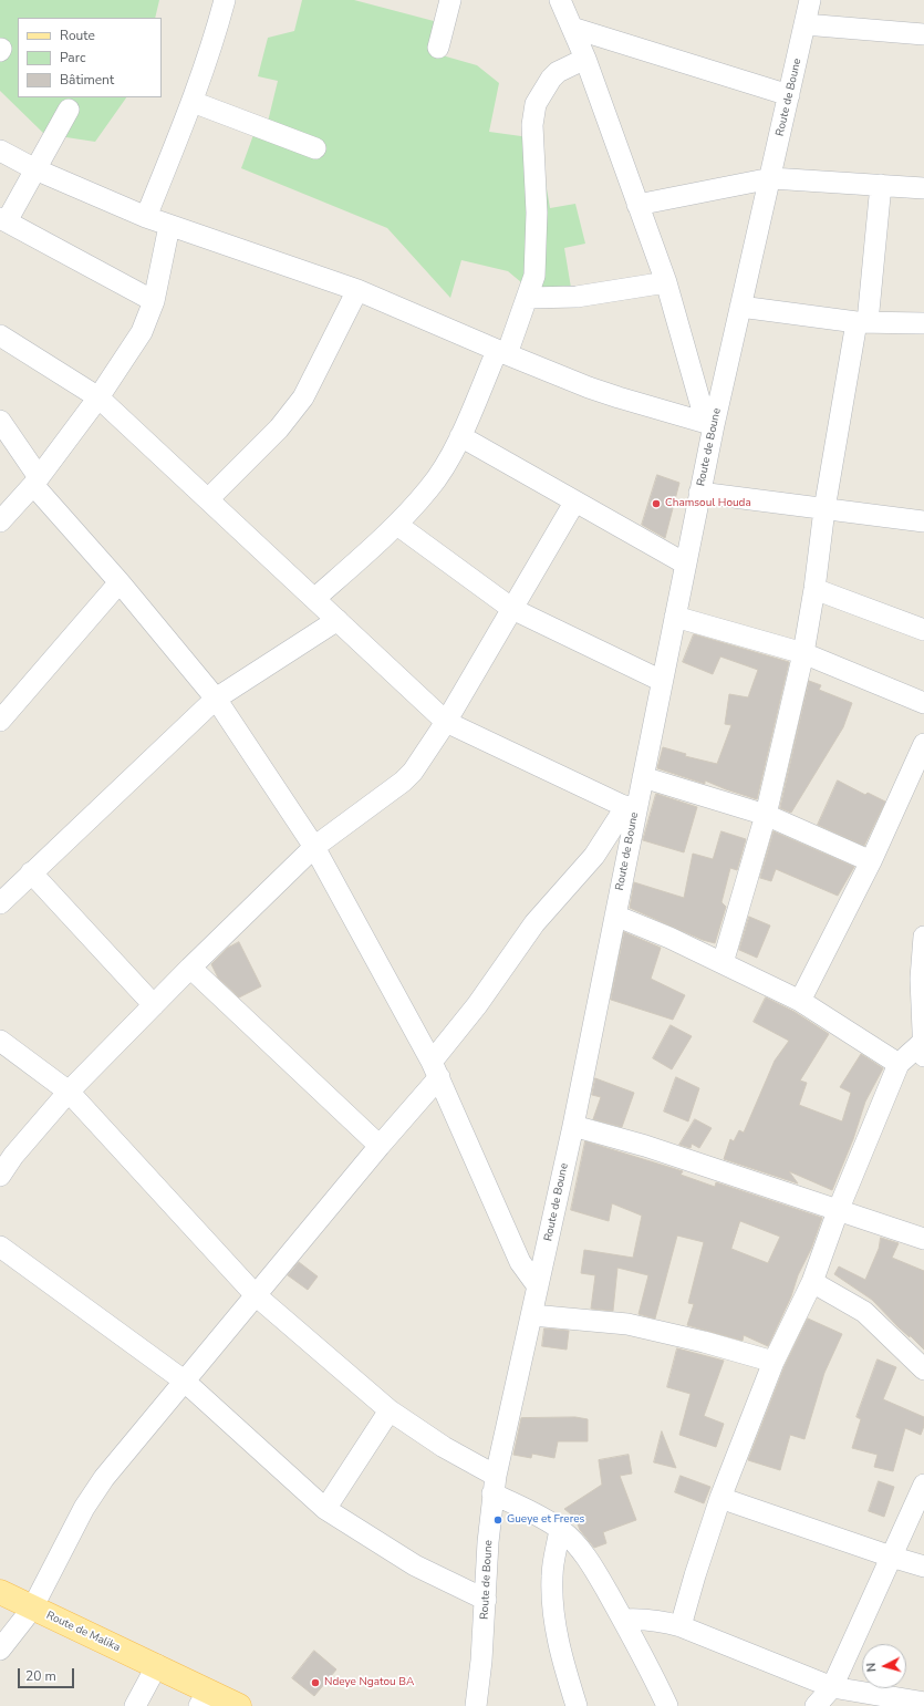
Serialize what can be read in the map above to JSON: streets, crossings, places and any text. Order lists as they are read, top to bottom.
{
  "streets": {
    "main road": ["Route de Malika"],
    "street": ["Route de Boune"]
  },
  "places": ["Chamsoul Houda", "Gueye et Freres", "Ndeye Ngatou BA"],
  "legend": ["Route", "Parc", "Bâtiment"],
  "scale_bar": "20 m",
  "north": "left"
}
